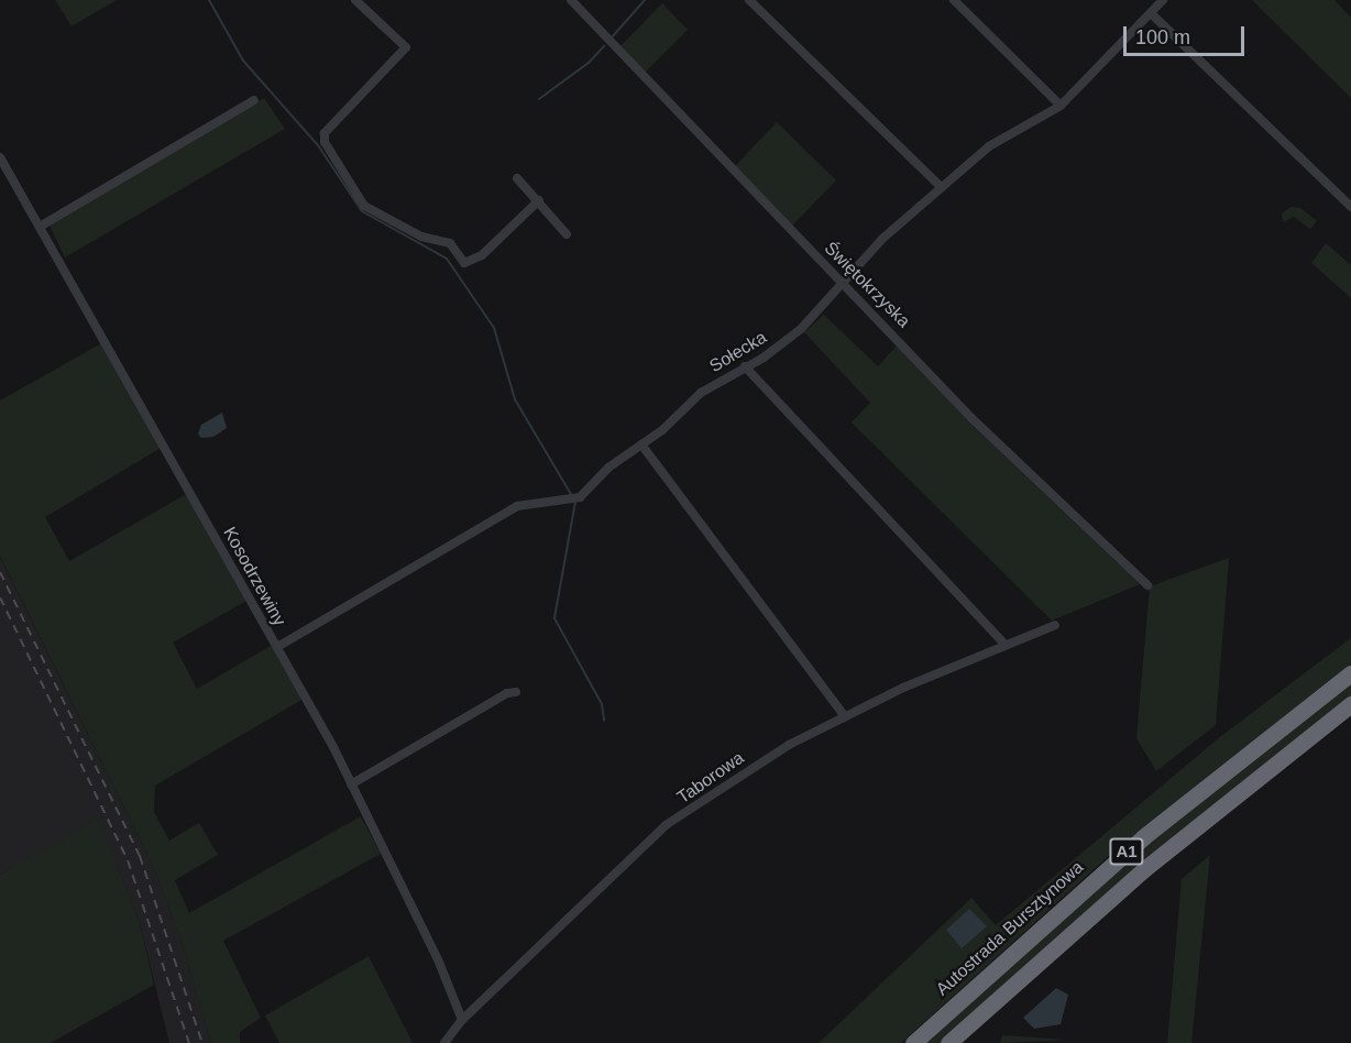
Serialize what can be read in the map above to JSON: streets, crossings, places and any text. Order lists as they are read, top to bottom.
{
  "streets": {
    "highway": ["A1", "Autostrada Bursztynowa"],
    "street": [
      "Świętokrzyska",
      "Sołecka",
      "Kosodrzewiny",
      "Taborowa"
    ]
  },
  "crossings": [
    ["Świętokrzyska", "Sołecka"],
    ["Sołecka", "Kosodrzewiny"],
    ["Kosodrzewiny", "Taborowa"]
  ],
  "scale_bar": "100 m"
}
